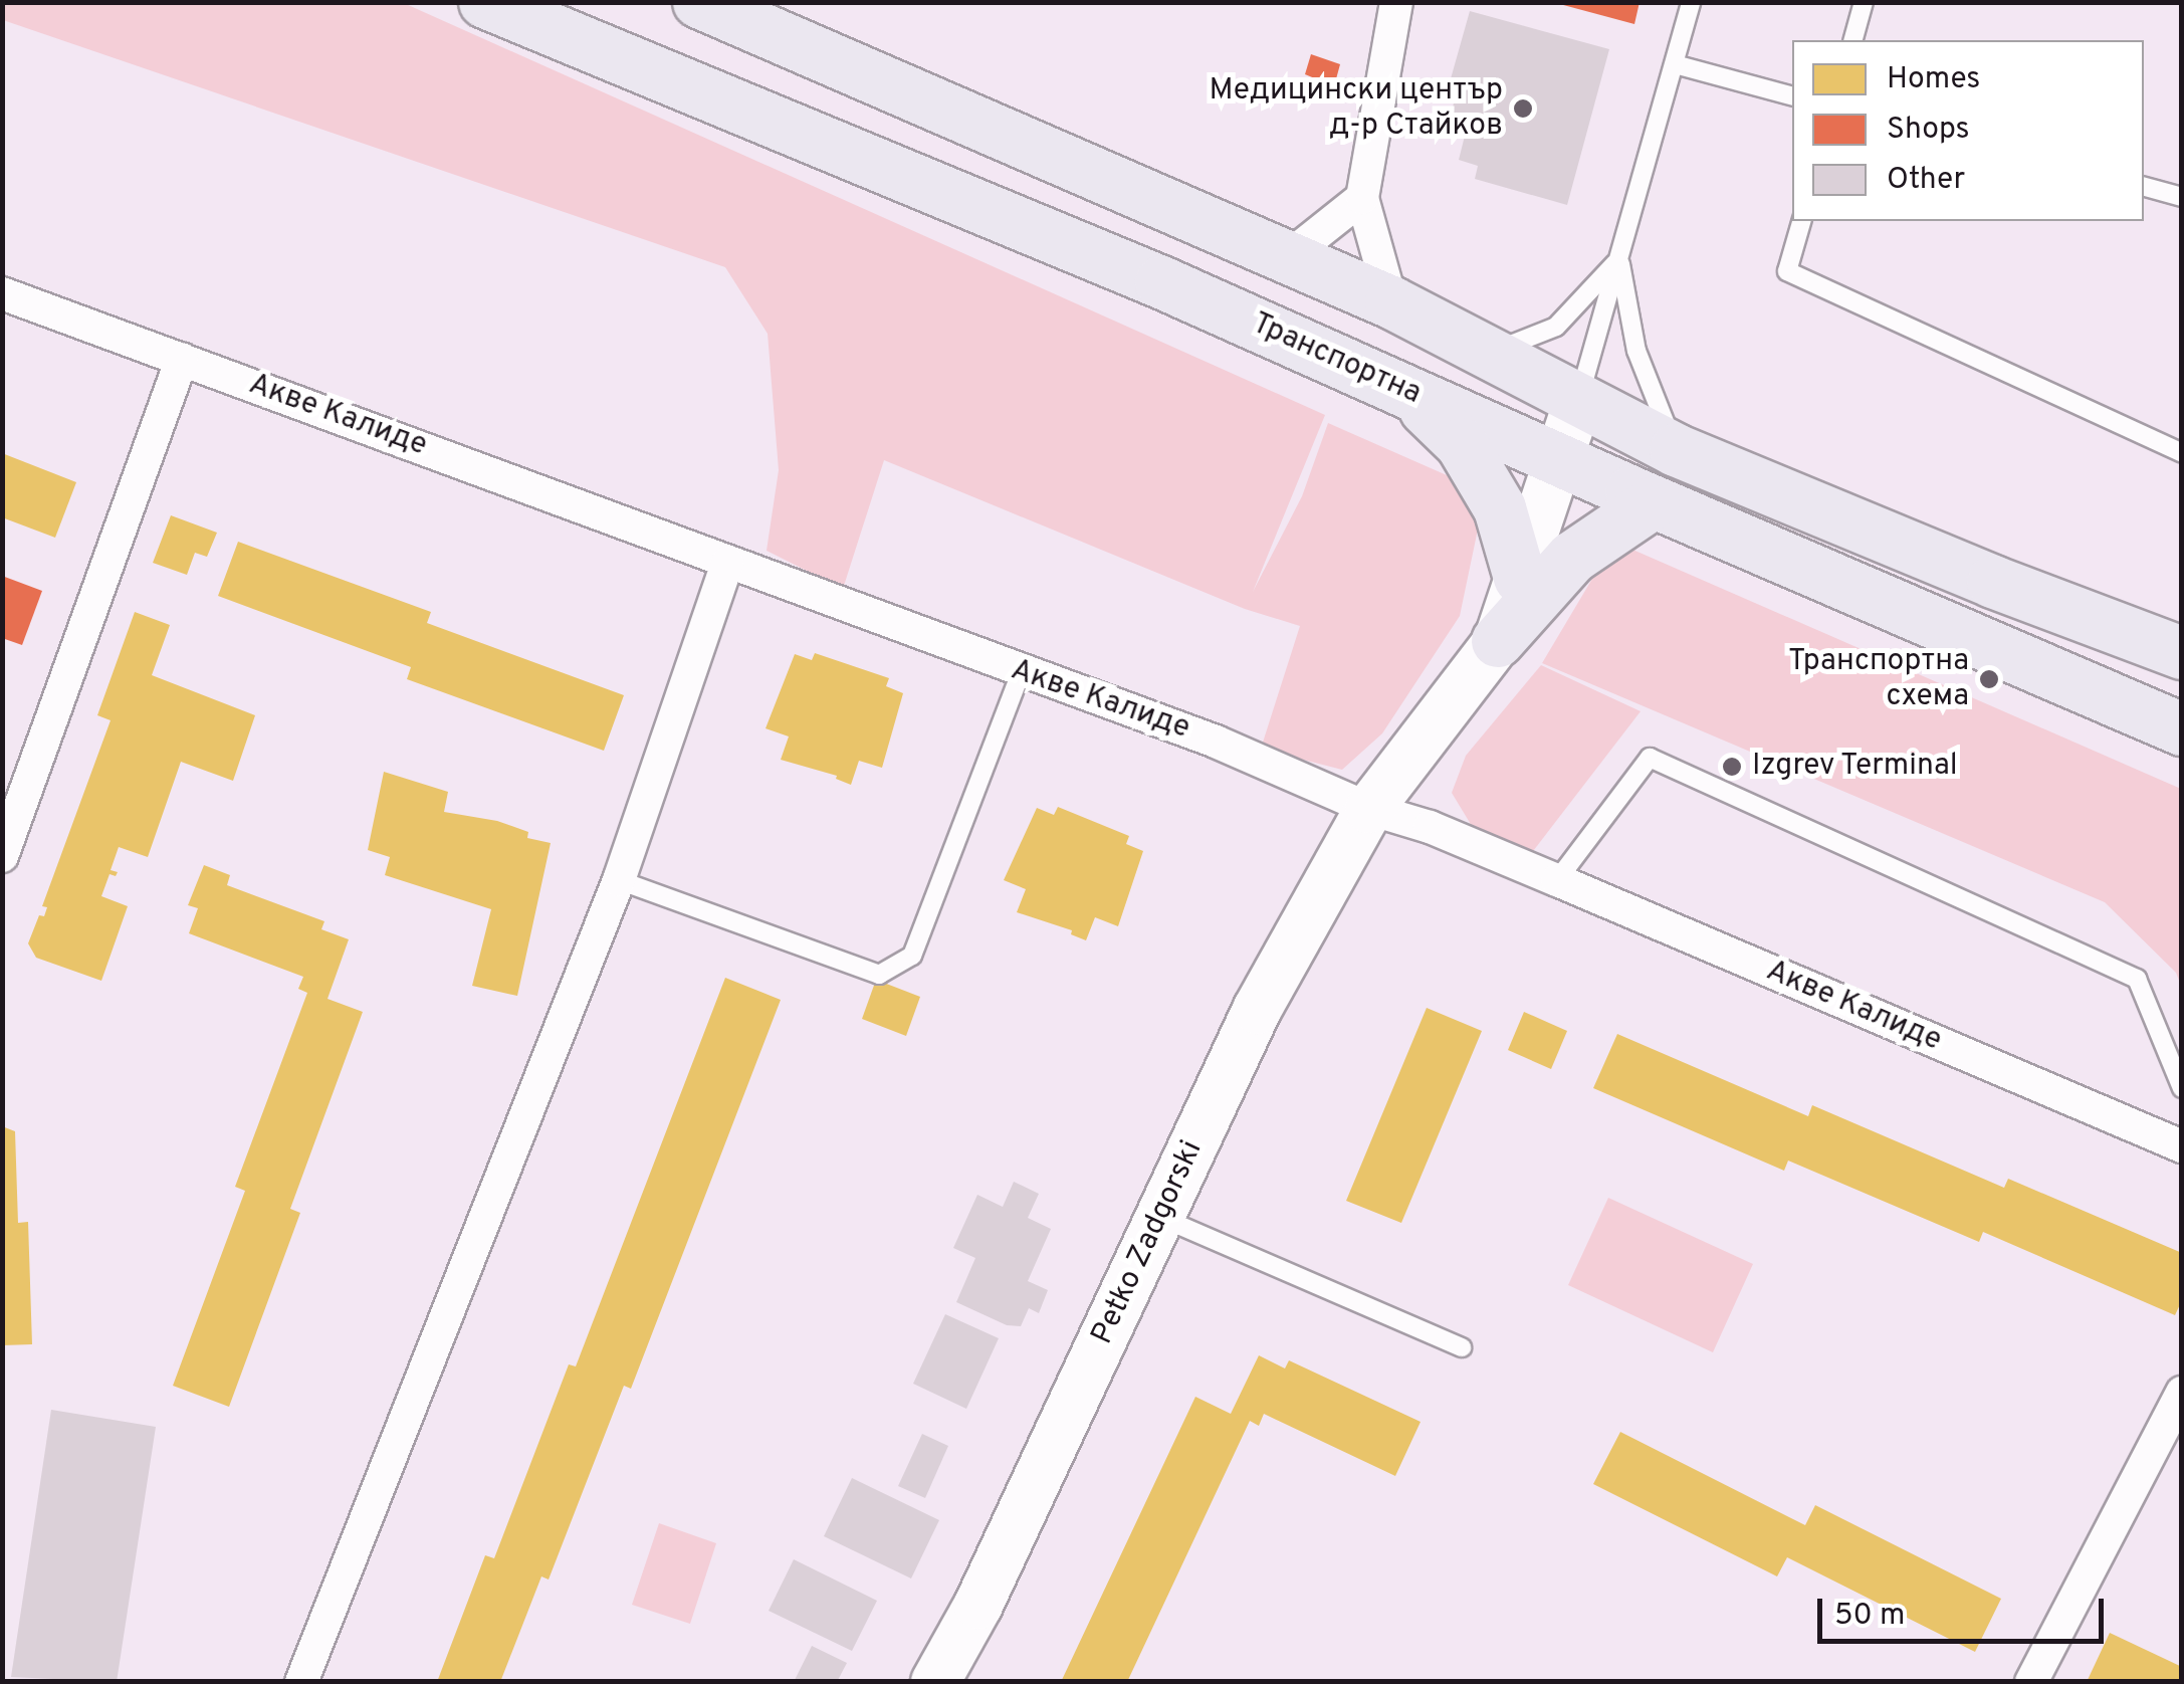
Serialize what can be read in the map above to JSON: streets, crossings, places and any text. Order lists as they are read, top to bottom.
{
  "streets": {
    "main road": ["Транспортна"],
    "street": ["Акве Калиде", "Petko Zadgorski"]
  },
  "crossings": [
    ["Транспортна", "Petko Zadgorski"],
    ["Акве Калиде", "Petko Zadgorski"]
  ],
  "places": ["Медицински център д-р Стайков", "Транспортна схема", "Izgrev Terminal"],
  "legend": ["Homes", "Shops", "Other"],
  "scale_bar": "50 m"
}
